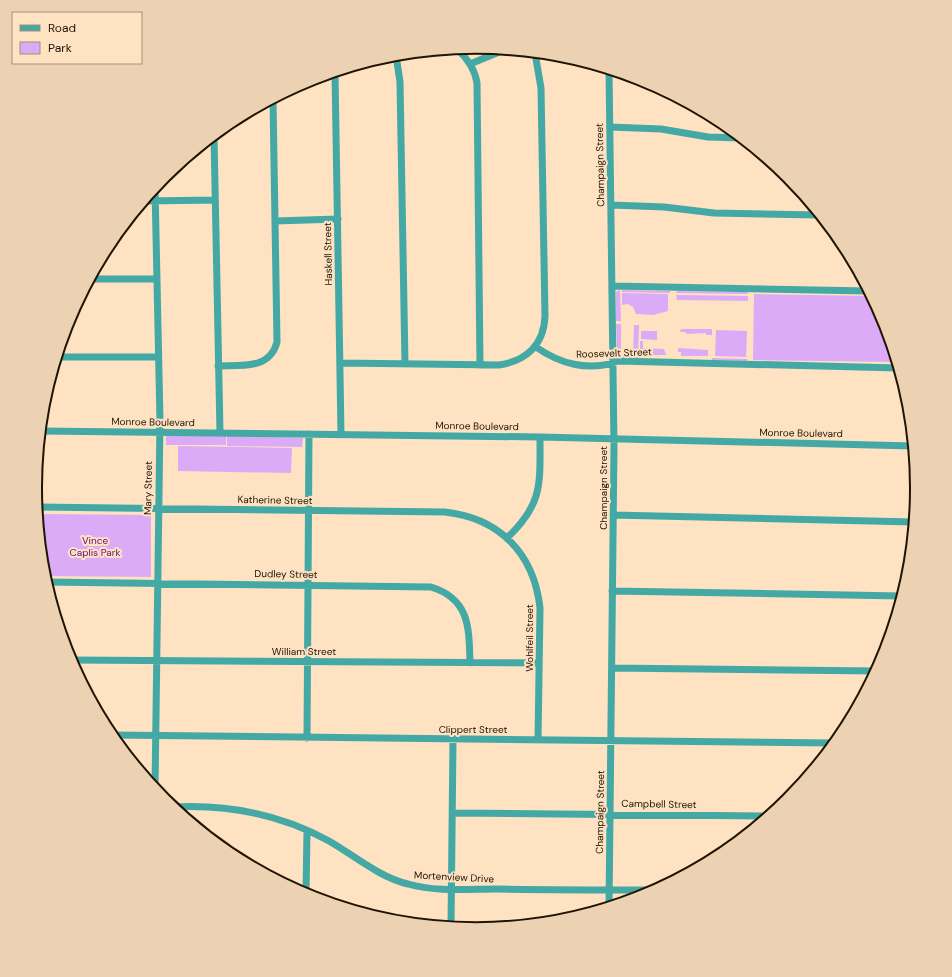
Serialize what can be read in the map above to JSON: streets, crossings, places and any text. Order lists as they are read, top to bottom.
{
  "streets": {
    "street": [
      "Champaign Street",
      "Haskell Street",
      "Roosevelt Street",
      "Monroe Boulevard",
      "Mary Street",
      "Katherine Street",
      "Dudley Street",
      "Wohlfeil Street",
      "William Street",
      "Clippert Street",
      "Campbell Street",
      "Mortenview Drive"
    ]
  },
  "crossings": [
    ["Champaign Street", "Roosevelt Street"],
    ["Champaign Street", "Monroe Boulevard"],
    ["Champaign Street", "Clippert Street"],
    ["Champaign Street", "Campbell Street"],
    ["Champaign Street", "Mortenview Drive"],
    ["Haskell Street", "Monroe Boulevard"],
    ["Monroe Boulevard", "Mary Street"],
    ["Mary Street", "Katherine Street"],
    ["Mary Street", "Dudley Street"],
    ["Mary Street", "William Street"],
    ["Mary Street", "Clippert Street"],
    ["Katherine Street", "Wohlfeil Street"],
    ["Dudley Street", "William Street"],
    ["Wohlfeil Street", "William Street"],
    ["Wohlfeil Street", "Clippert Street"]
  ],
  "parks": ["Vince Caplis Park"],
  "legend": ["Road", "Park"]
}
